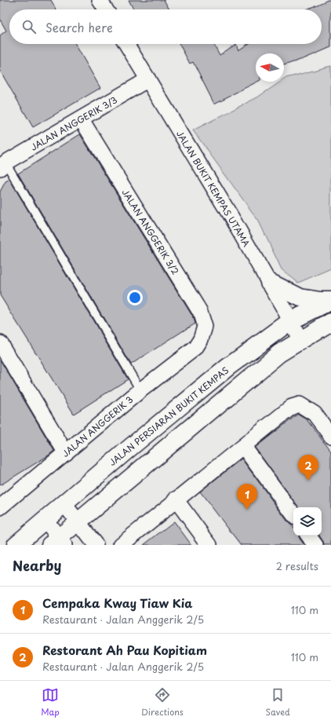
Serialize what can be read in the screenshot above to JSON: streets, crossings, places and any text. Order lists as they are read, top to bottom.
{
  "streets": {
    "street": [
      "JALAN ANGGERIK 3/3",
      "JALAN BUKIT KEMPAS UTAMA",
      "JALAN ANGGERIK 3/2",
      "JALAN PERSIARAN BUKIT KEMPAS",
      "JALAN ANGGERIK 3"
    ]
  },
  "crossings": [
    ["JALAN ANGGERIK 3/3", "JALAN BUKIT KEMPAS UTAMA"],
    ["JALAN ANGGERIK 3/3", "JALAN ANGGERIK 3/2"],
    ["JALAN BUKIT KEMPAS UTAMA", "JALAN PERSIARAN BUKIT KEMPAS"],
    ["JALAN ANGGERIK 3/2", "JALAN ANGGERIK 3"]
  ],
  "north": "left",
  "page": {
    "search": "Search here",
    "pins": ["2", "1"],
    "heading": ["Nearby", "2 results"],
    "list": [
      {
        "mark": "1",
        "name": "Cempaka Kway Tiaw Kia",
        "note": "Restaurant · Jalan Anggerik 2/5",
        "value": "110 m"
      },
      {
        "mark": "2",
        "name": "Restorant Ah Pau Kopitiam",
        "note": "Restaurant · Jalan Anggerik 2/5",
        "value": "110 m"
      }
    ],
    "nav": ["Map", "Directions", "Saved"]
  }
}
